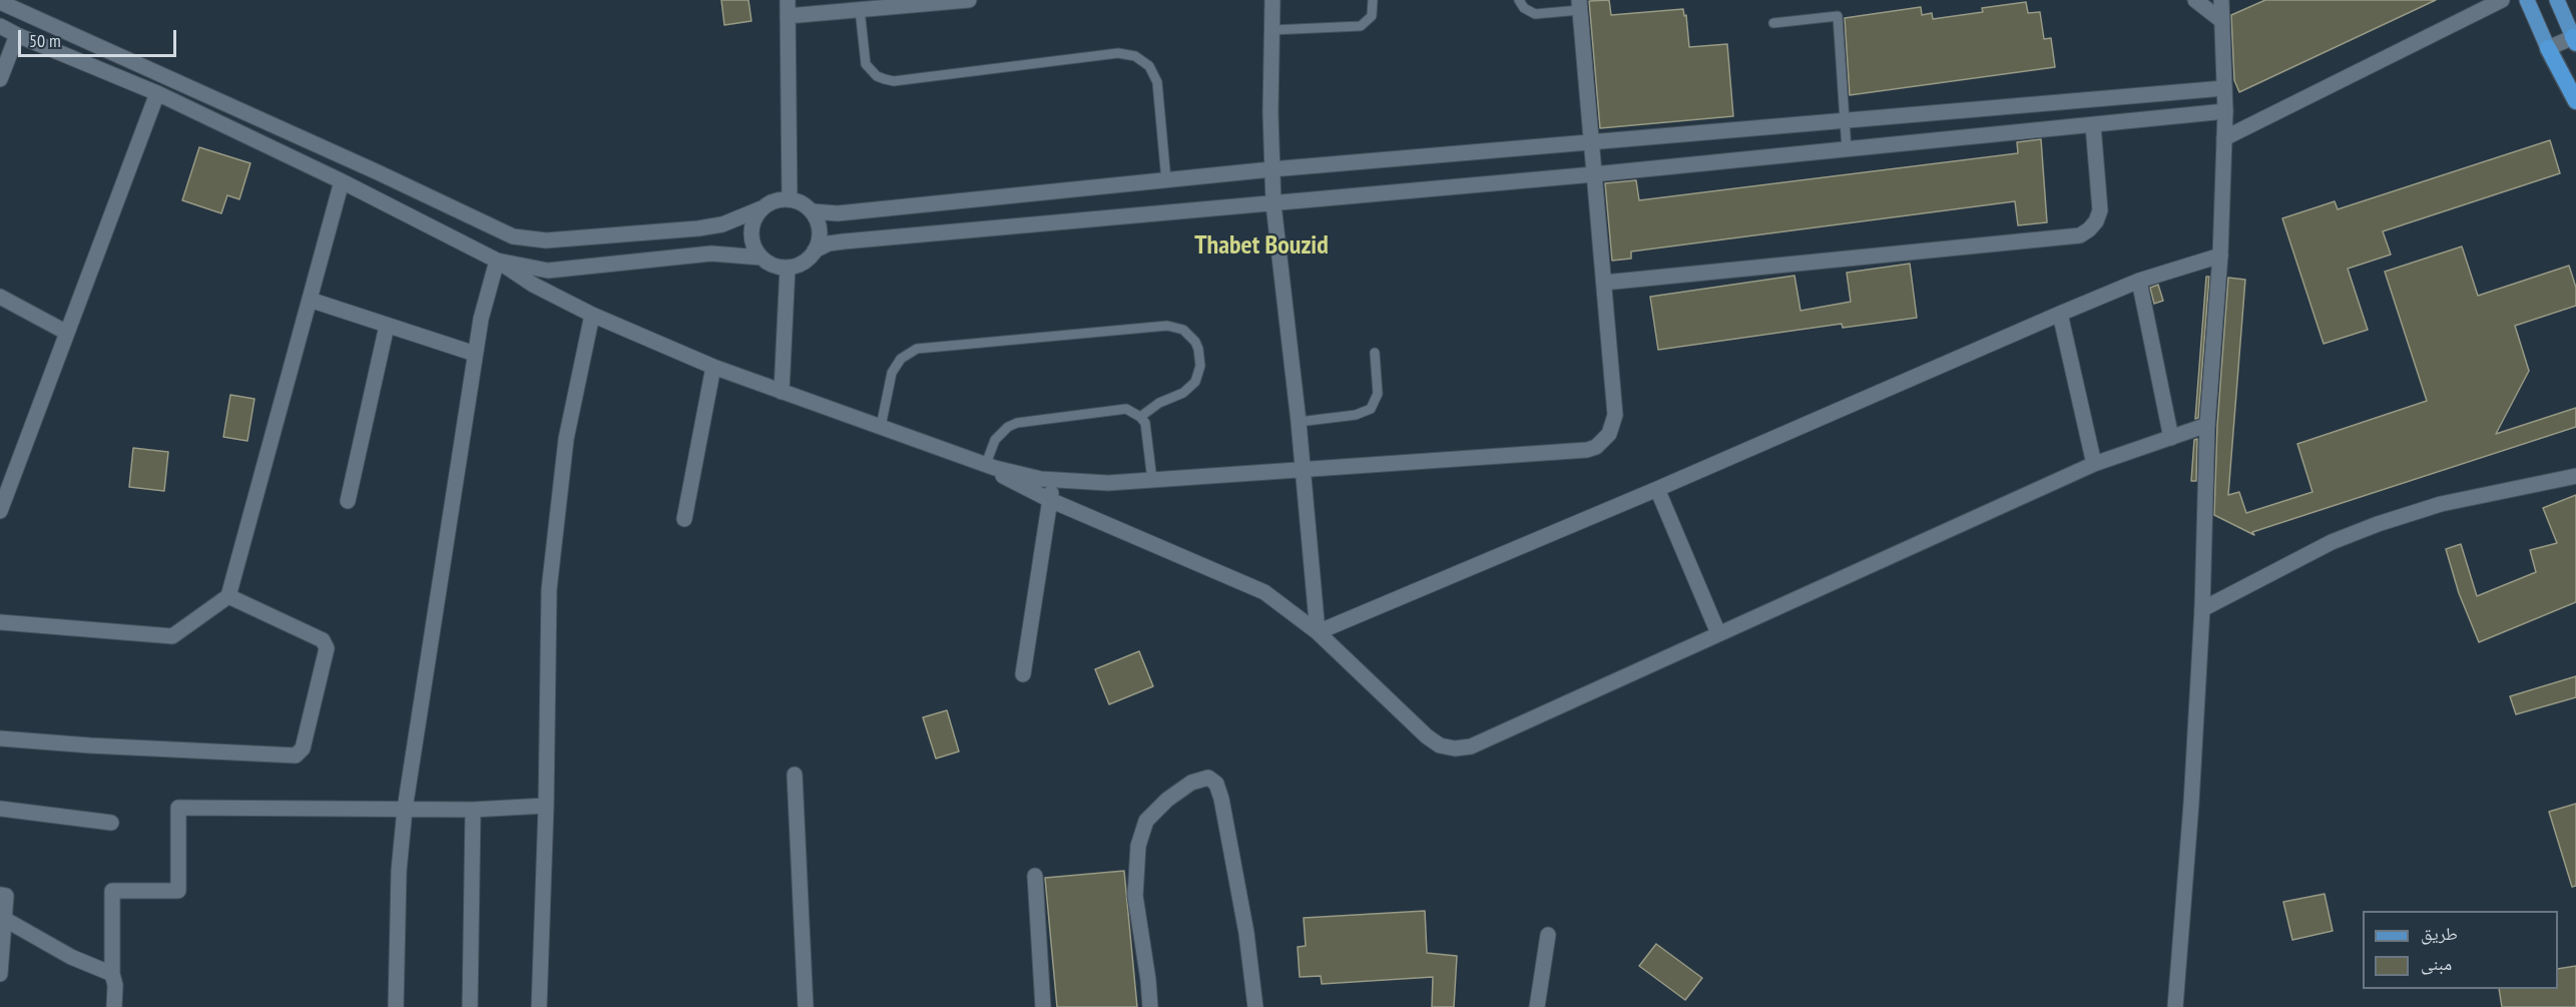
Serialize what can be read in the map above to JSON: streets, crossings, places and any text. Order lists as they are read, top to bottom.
{
  "districts": ["Thabet Bouzid"],
  "legend": ["طريق", "مبنى"],
  "scale_bar": "50 m"
}
